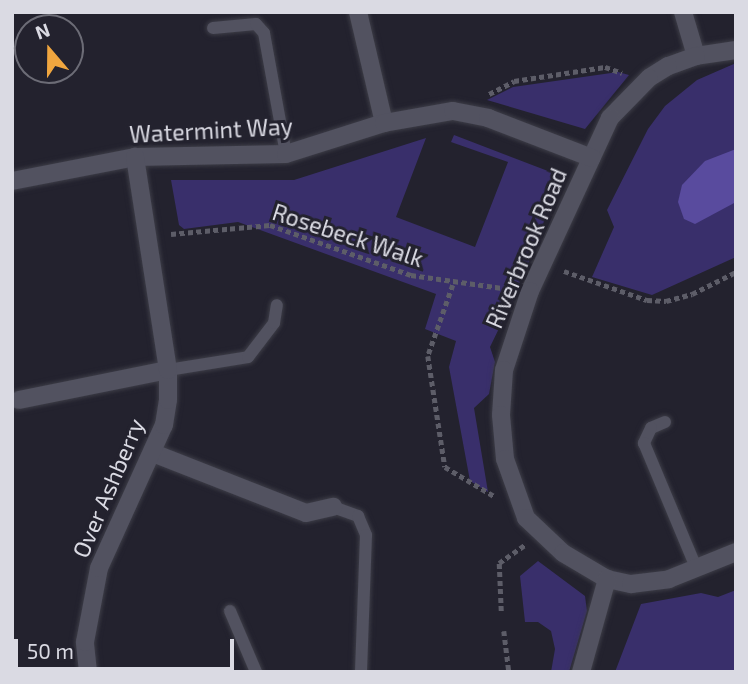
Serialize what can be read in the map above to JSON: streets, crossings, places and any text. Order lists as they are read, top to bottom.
{
  "streets": {
    "street": ["Watermint Way", "Riverbrook Road", "Over Ashberry"],
    "path": ["Rosebeck Walk"]
  },
  "crossings": [
    ["Watermint Way", "Over Ashberry"],
    ["Rosebeck Walk", "Riverbrook Road"],
    ["Rosebeck Walk", "Over Ashberry"]
  ],
  "scale_bar": "50 m",
  "north": "top"
}
